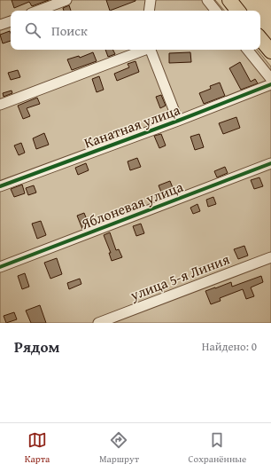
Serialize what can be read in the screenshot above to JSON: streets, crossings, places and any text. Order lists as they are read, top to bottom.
{
  "streets": {
    "street": ["Канатная улица", "Яблоневая улица", "улица 5-я Линия"]
  },
  "page": {
    "search": "Поиск",
    "heading": ["Рядом", "Найдено: 0"],
    "nav": ["Карта", "Маршрут", "Сохранённые"]
  }
}
